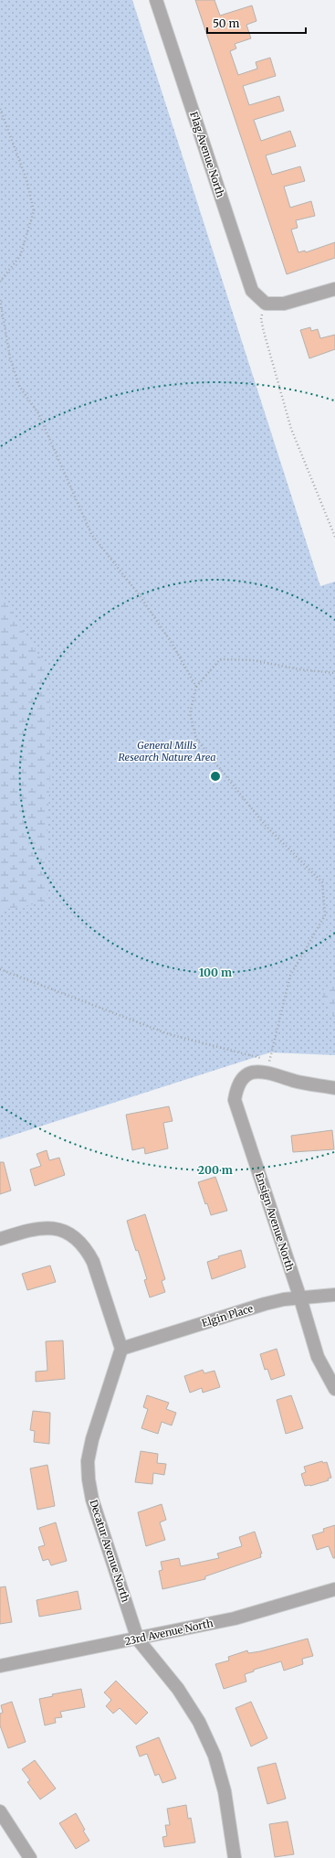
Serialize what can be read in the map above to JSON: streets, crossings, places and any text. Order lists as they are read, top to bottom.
{
  "streets": {
    "street": [
      "Flag Avenue North",
      "Ensign Avenue North",
      "Elgin Place",
      "Decatur Avenue North",
      "23rd Avenue North"
    ]
  },
  "crossings": [
    ["Ensign Avenue North", "Elgin Place"],
    ["Elgin Place", "Decatur Avenue North"],
    ["Decatur Avenue North", "23rd Avenue North"]
  ],
  "parks": ["General Mills Research Nature Area"],
  "scale_bar": "50 m",
  "rings": ["100 m", "200 m"]
}
